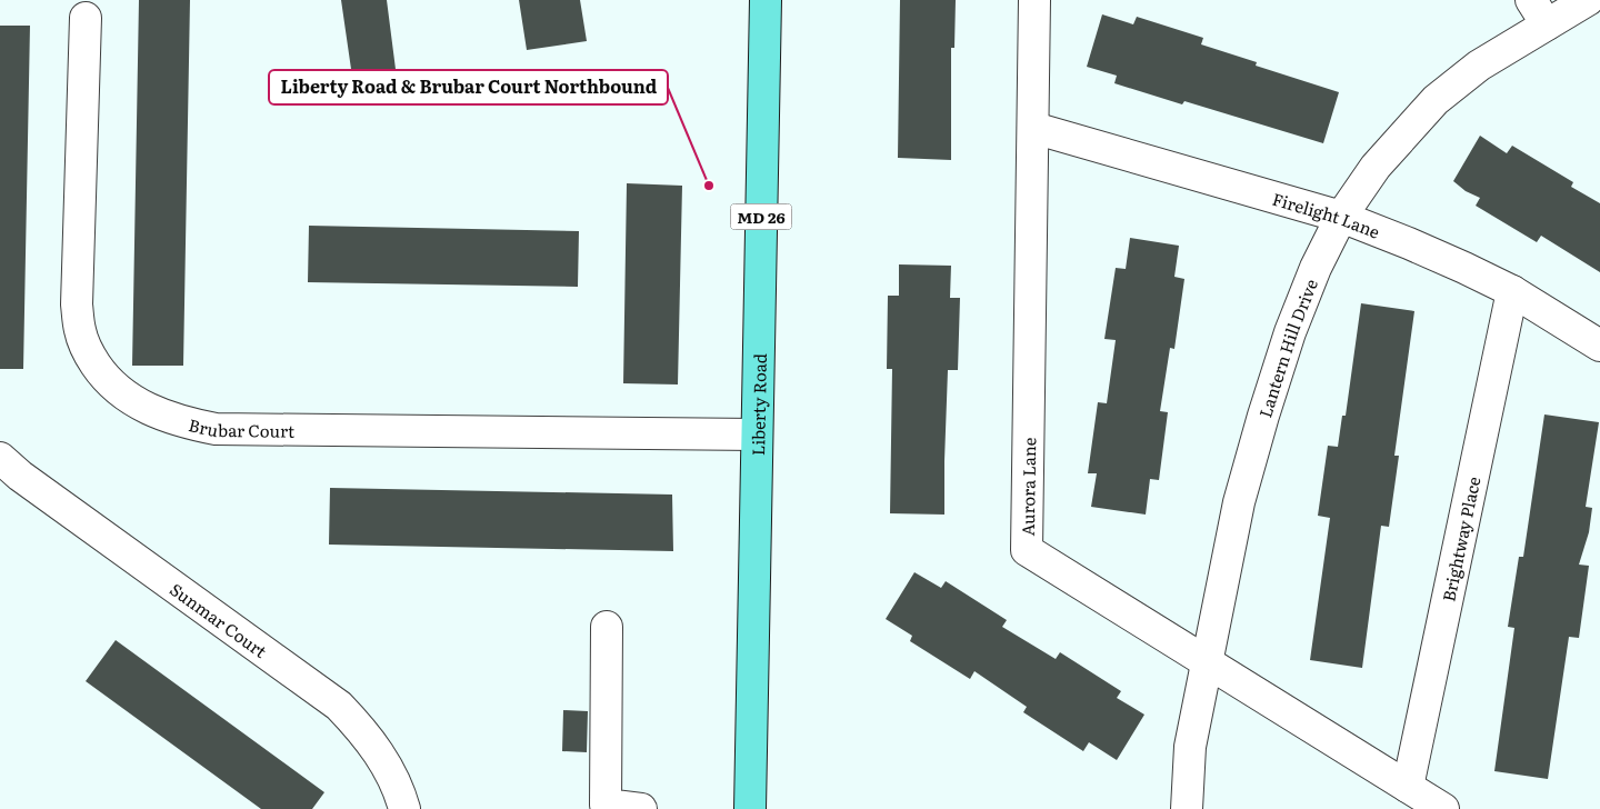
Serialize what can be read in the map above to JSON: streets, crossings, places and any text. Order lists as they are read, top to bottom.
{
  "streets": {
    "main road": ["MD 26", "Liberty Road"],
    "street": [
      "Firelight Lane",
      "Lantern Hill Drive",
      "Brubar Court",
      "Aurora Lane",
      "Brightway Place",
      "Sunmar Court"
    ]
  },
  "crossings": [
    ["Firelight Lane", "Lantern Hill Drive"],
    ["Firelight Lane", "Aurora Lane"],
    ["Firelight Lane", "Brightway Place"],
    ["Lantern Hill Drive", "Aurora Lane"],
    ["Liberty Road", "Brubar Court"],
    ["Aurora Lane", "Brightway Place"]
  ],
  "places": ["Liberty Road & Brubar Court Northbound"]
}
